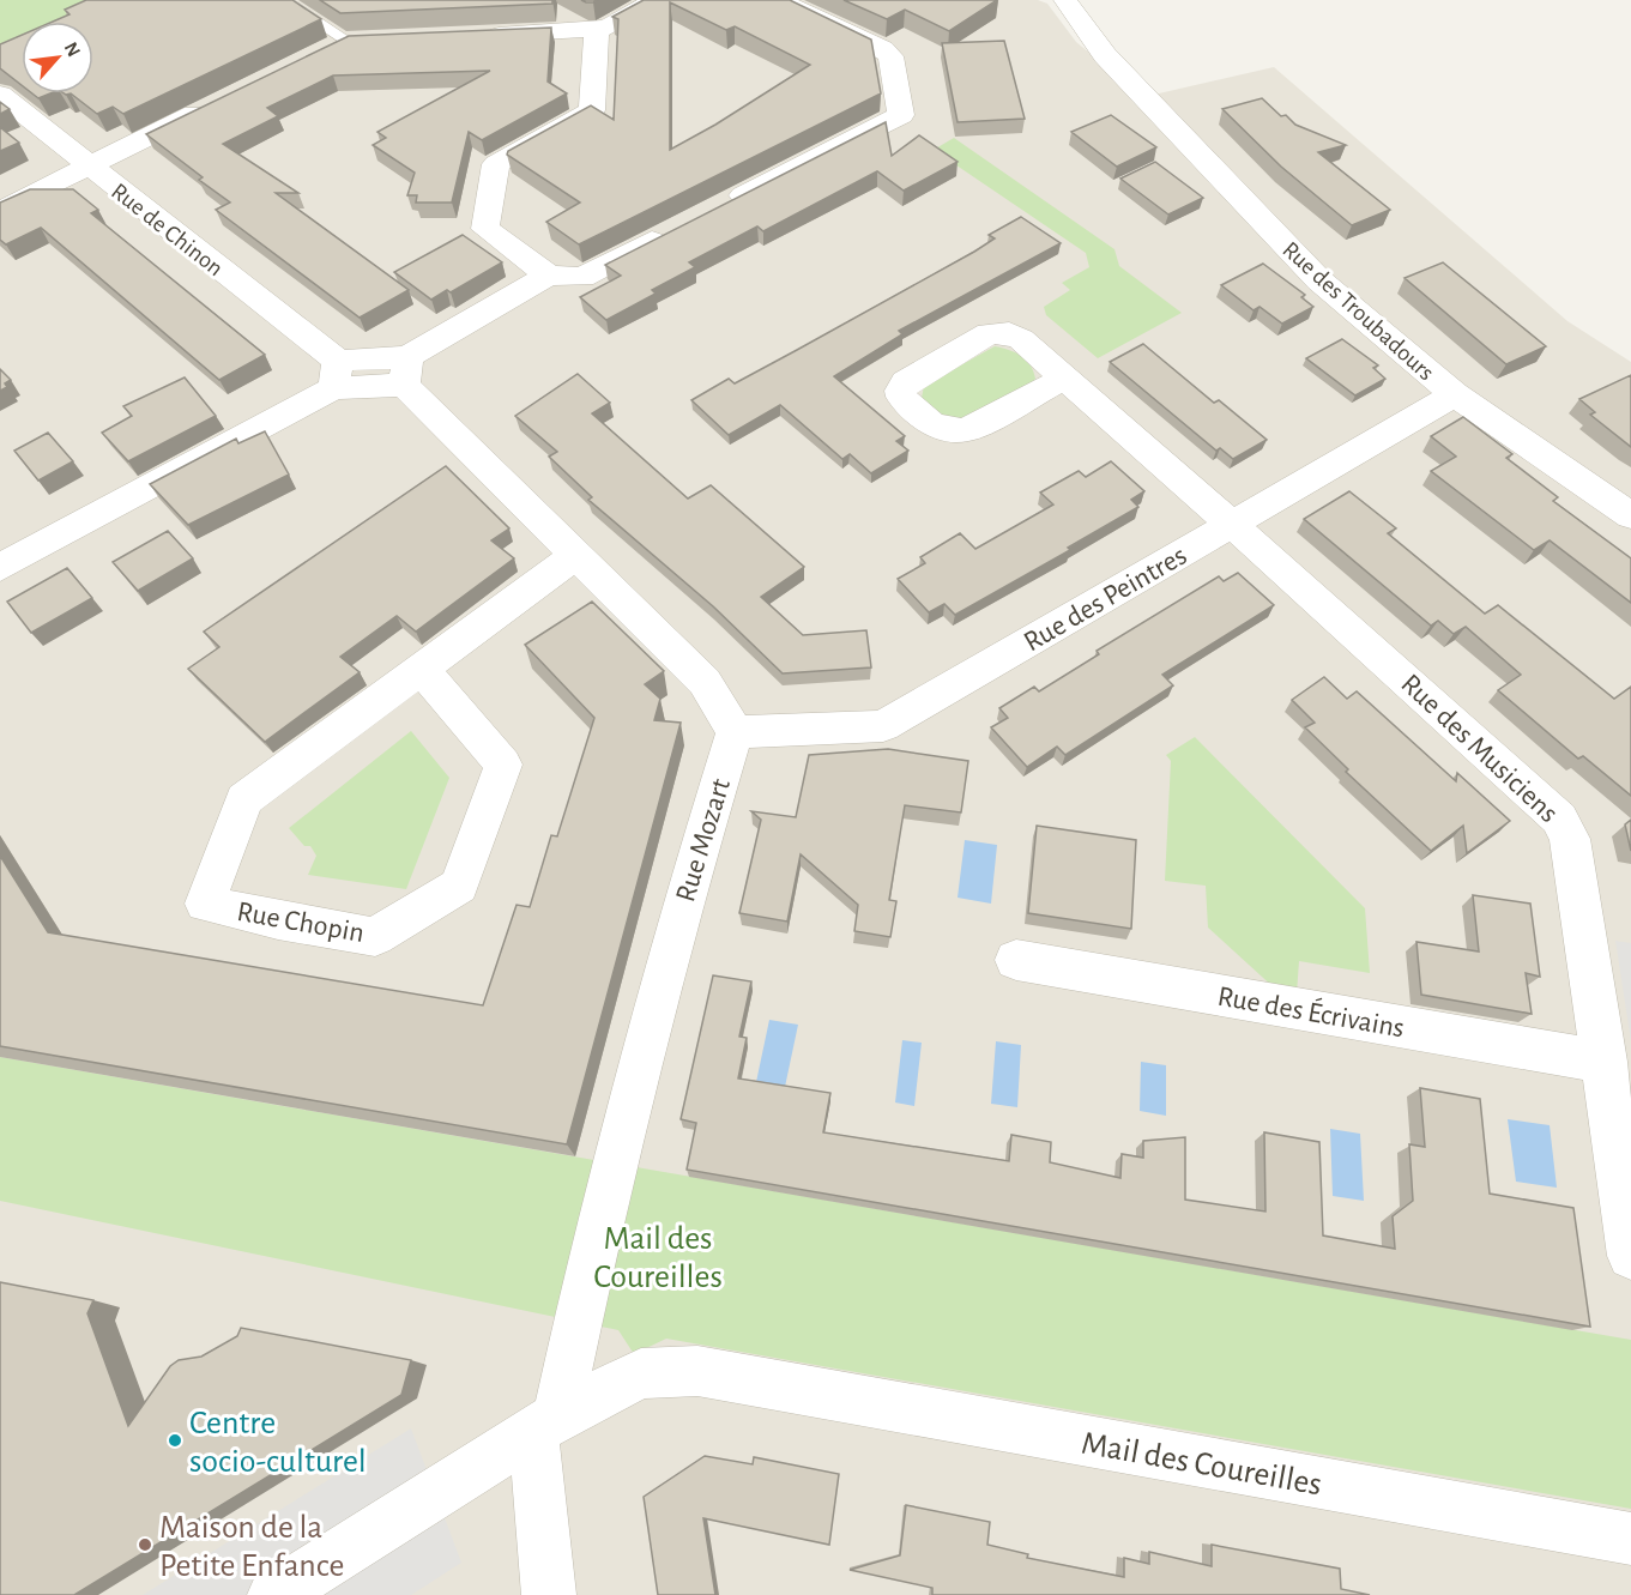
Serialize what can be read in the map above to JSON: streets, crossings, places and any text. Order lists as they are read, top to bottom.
{
  "streets": {
    "street": [
      "Rue de Chinon",
      "Rue des Troubadours",
      "Rue des Peintres",
      "Rue des Musiciens",
      "Rue Mozart",
      "Rue Chopin",
      "Rue des Écrivains",
      "Mail des Coureilles"
    ]
  },
  "crossings": [
    ["Rue des Troubadours", "Rue des Peintres"],
    ["Rue des Peintres", "Rue des Musiciens"],
    ["Rue des Peintres", "Rue Mozart"],
    ["Rue des Musiciens", "Rue des Écrivains"],
    ["Rue Mozart", "Mail des Coureilles"]
  ],
  "parks": ["Mail des Coureilles"],
  "places": ["Centre socio-culturel", "Maison de la Petite Enfance"],
  "north": "top right"
}
